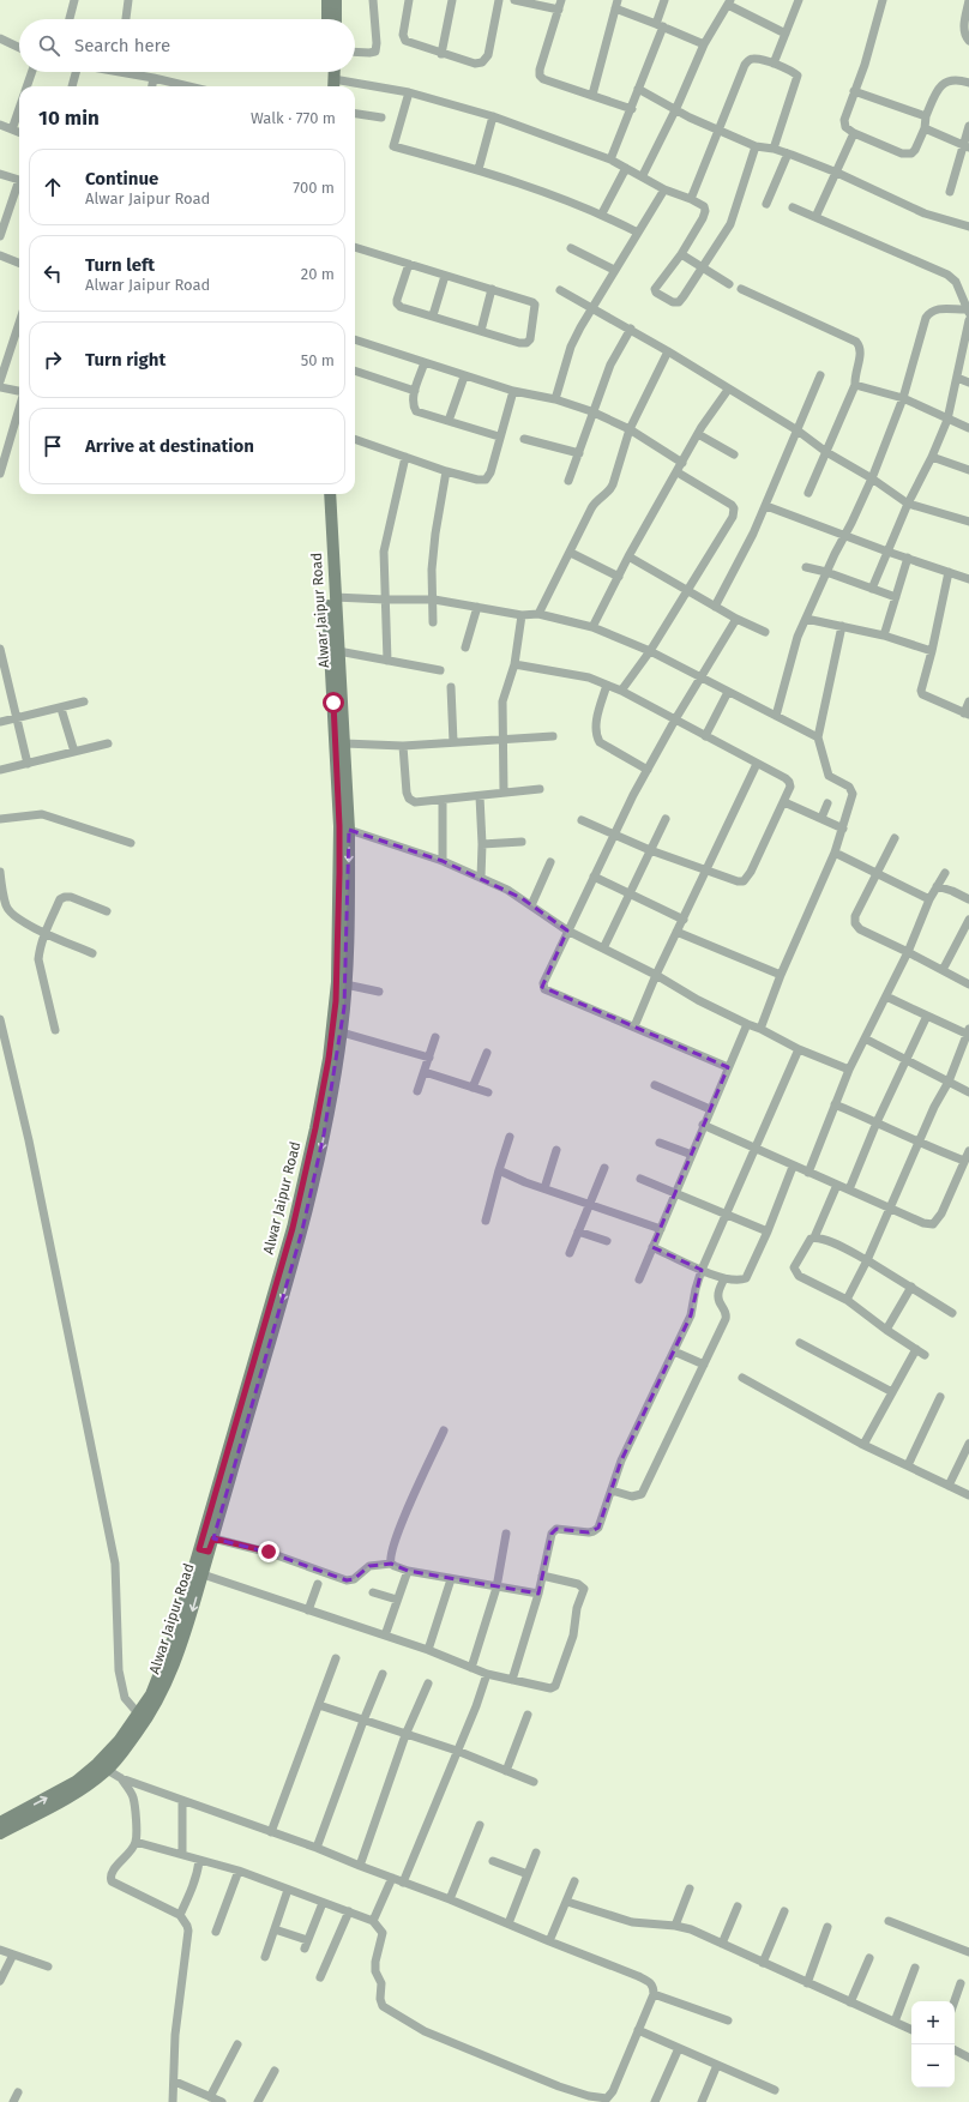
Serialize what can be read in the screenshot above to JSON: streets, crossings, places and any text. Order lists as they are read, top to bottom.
{
  "streets": {
    "main road": ["Alwar Jaipur Road"]
  },
  "page": {
    "search": "Search here",
    "heading": ["10 min", "Walk · 770 m"],
    "list": [
      ["Continue", "Alwar Jaipur Road", "700 m"],
      ["Turn left", "Alwar Jaipur Road", "20 m"],
      ["Turn right", "50 m"],
      "Arrive at destination"
    ],
    "map_buttons": ["+", "−"]
  }
}
